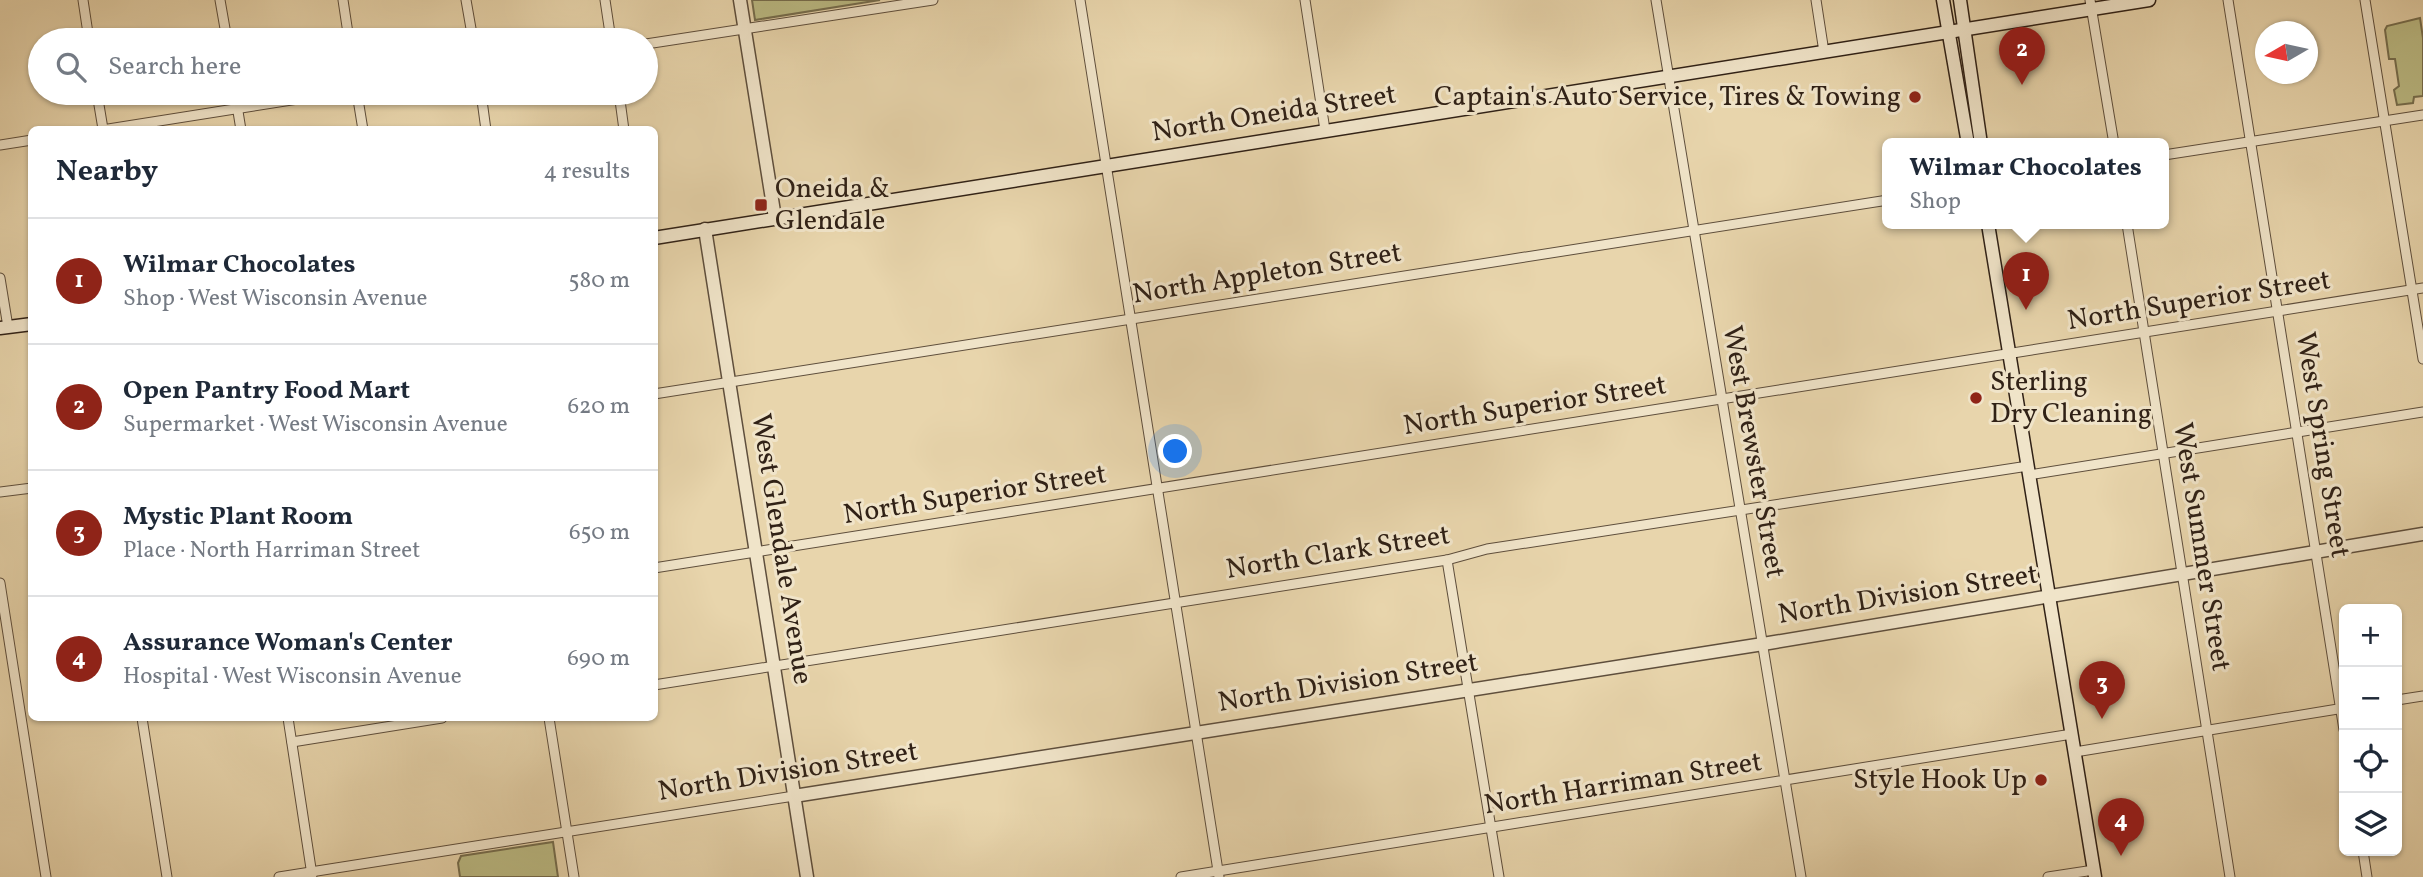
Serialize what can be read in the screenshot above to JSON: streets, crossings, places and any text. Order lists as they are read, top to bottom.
{
  "streets": {
    "street": [
      "North Oneida Street",
      "North Appleton Street",
      "North Superior Street",
      "West Spring Street",
      "West Brewster Street",
      "West Summer Street",
      "West Glendale Avenue",
      "North Clark Street",
      "North Division Street",
      "North Harriman Street"
    ]
  },
  "crossings": [
    ["North Oneida Street", "West Brewster Street"],
    ["North Oneida Street", "West Glendale Avenue"],
    ["North Appleton Street", "West Brewster Street"],
    ["North Appleton Street", "West Glendale Avenue"],
    ["North Superior Street", "West Spring Street"],
    ["North Superior Street", "West Brewster Street"],
    ["North Superior Street", "West Summer Street"],
    ["North Superior Street", "West Glendale Avenue"],
    ["West Spring Street", "North Clark Street"],
    ["West Spring Street", "North Division Street"],
    ["West Brewster Street", "North Clark Street"],
    ["West Brewster Street", "North Division Street"],
    ["West Brewster Street", "North Harriman Street"],
    ["West Summer Street", "North Clark Street"],
    ["West Summer Street", "North Division Street"],
    ["West Glendale Avenue", "North Clark Street"],
    ["West Glendale Avenue", "North Division Street"]
  ],
  "places": {
    "other": ["Captain's Auto Service, Tires & Towing", "Sterling Dry Cleaning", "Style Hook Up"],
    "transit": ["Oneida & Glendale"]
  },
  "north": "left",
  "page": {
    "pins": [
      "2",
      "1",
      "3",
      "4"
    ],
    "search": "Search here",
    "heading": ["Nearby", "4 results"],
    "popup": ["Wilmar Chocolates", "Shop"],
    "list": [
      {
        "mark": "1",
        "name": "Wilmar Chocolates",
        "note": "Shop · West Wisconsin Avenue",
        "value": "580 m"
      },
      {
        "mark": "2",
        "name": "Open Pantry Food Mart",
        "note": "Supermarket · West Wisconsin Avenue",
        "value": "620 m"
      },
      {
        "mark": "3",
        "name": "Mystic Plant Room",
        "note": "Place · North Harriman Street",
        "value": "650 m"
      },
      {
        "mark": "4",
        "name": "Assurance Woman's Center",
        "note": "Hospital · West Wisconsin Avenue",
        "value": "690 m"
      }
    ],
    "map_buttons": ["+", "−"]
  }
}
